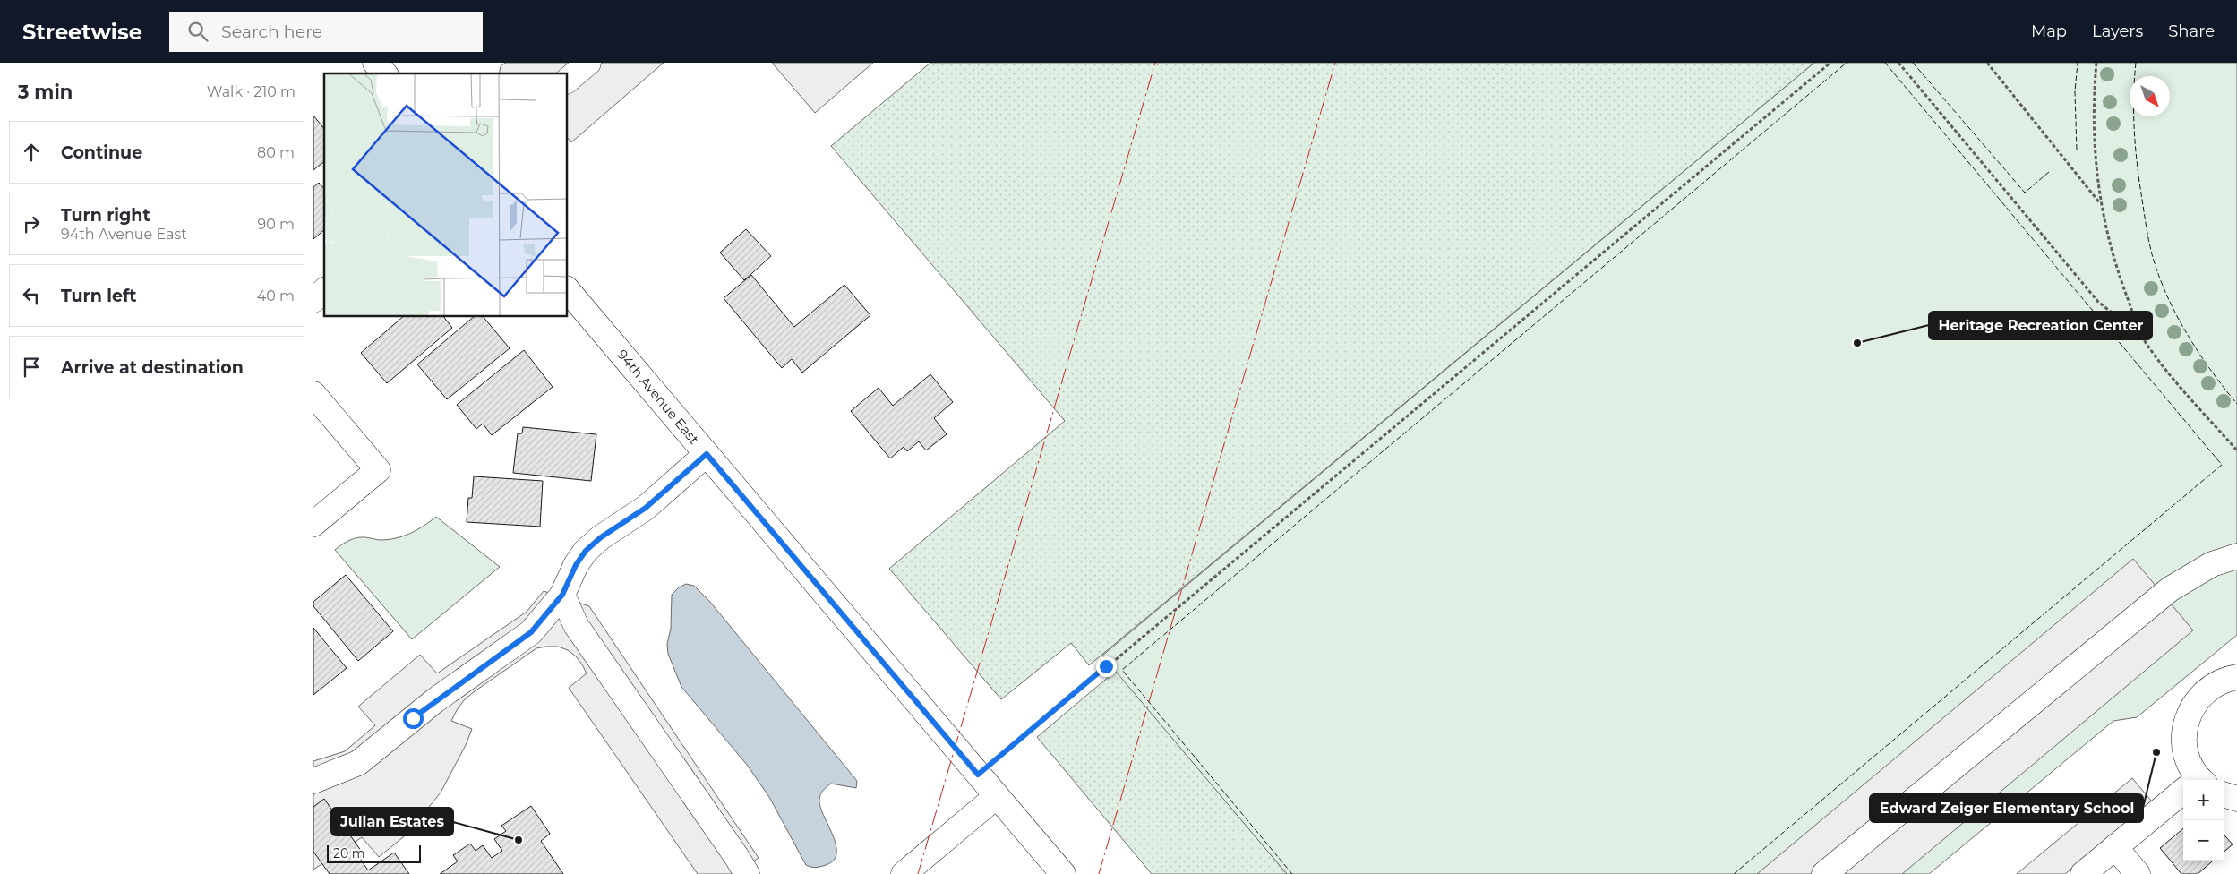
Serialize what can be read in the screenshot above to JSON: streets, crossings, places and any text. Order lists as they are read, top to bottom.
{
  "streets": {
    "main road": ["94th Avenue East"]
  },
  "places": ["Heritage Recreation Center", "Edward Zeiger Elementary School", "Julian Estates"],
  "scale_bar": "20 m",
  "north": "bottom right",
  "page": {
    "header": "Streetwise",
    "search": "Search here",
    "nav": ["Map", "Layers", "Share"],
    "heading": ["3 min", "Walk · 210 m"],
    "list": [
      ["Continue", "80 m"],
      ["Turn right", "94th Avenue East", "90 m"],
      ["Turn left", "40 m"],
      "Arrive at destination"
    ],
    "map_buttons": ["+", "−"],
    "scale": "20 m"
  }
}
